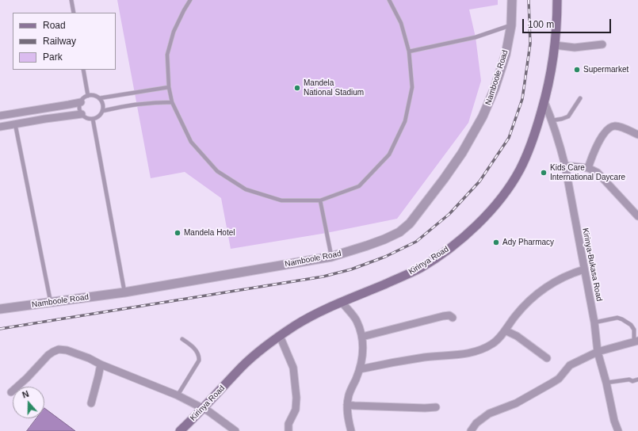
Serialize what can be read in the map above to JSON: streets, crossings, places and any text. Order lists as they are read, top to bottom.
{
  "streets": {
    "main road": ["Kirinya Road"],
    "street": ["Namboole Road", "Kirinya-Bukasa Road"]
  },
  "crossings": [
    ["Kirinya Road", "Kirinya-Bukasa Road"]
  ],
  "places": [
    "Supermarket",
    "Mandela National Stadium",
    "Kids Care International Daycare",
    "Mandela Hotel",
    "Ady Pharmacy"
  ],
  "legend": ["Road", "Railway", "Park"],
  "scale_bar": "100 m",
  "north": "top"
}
